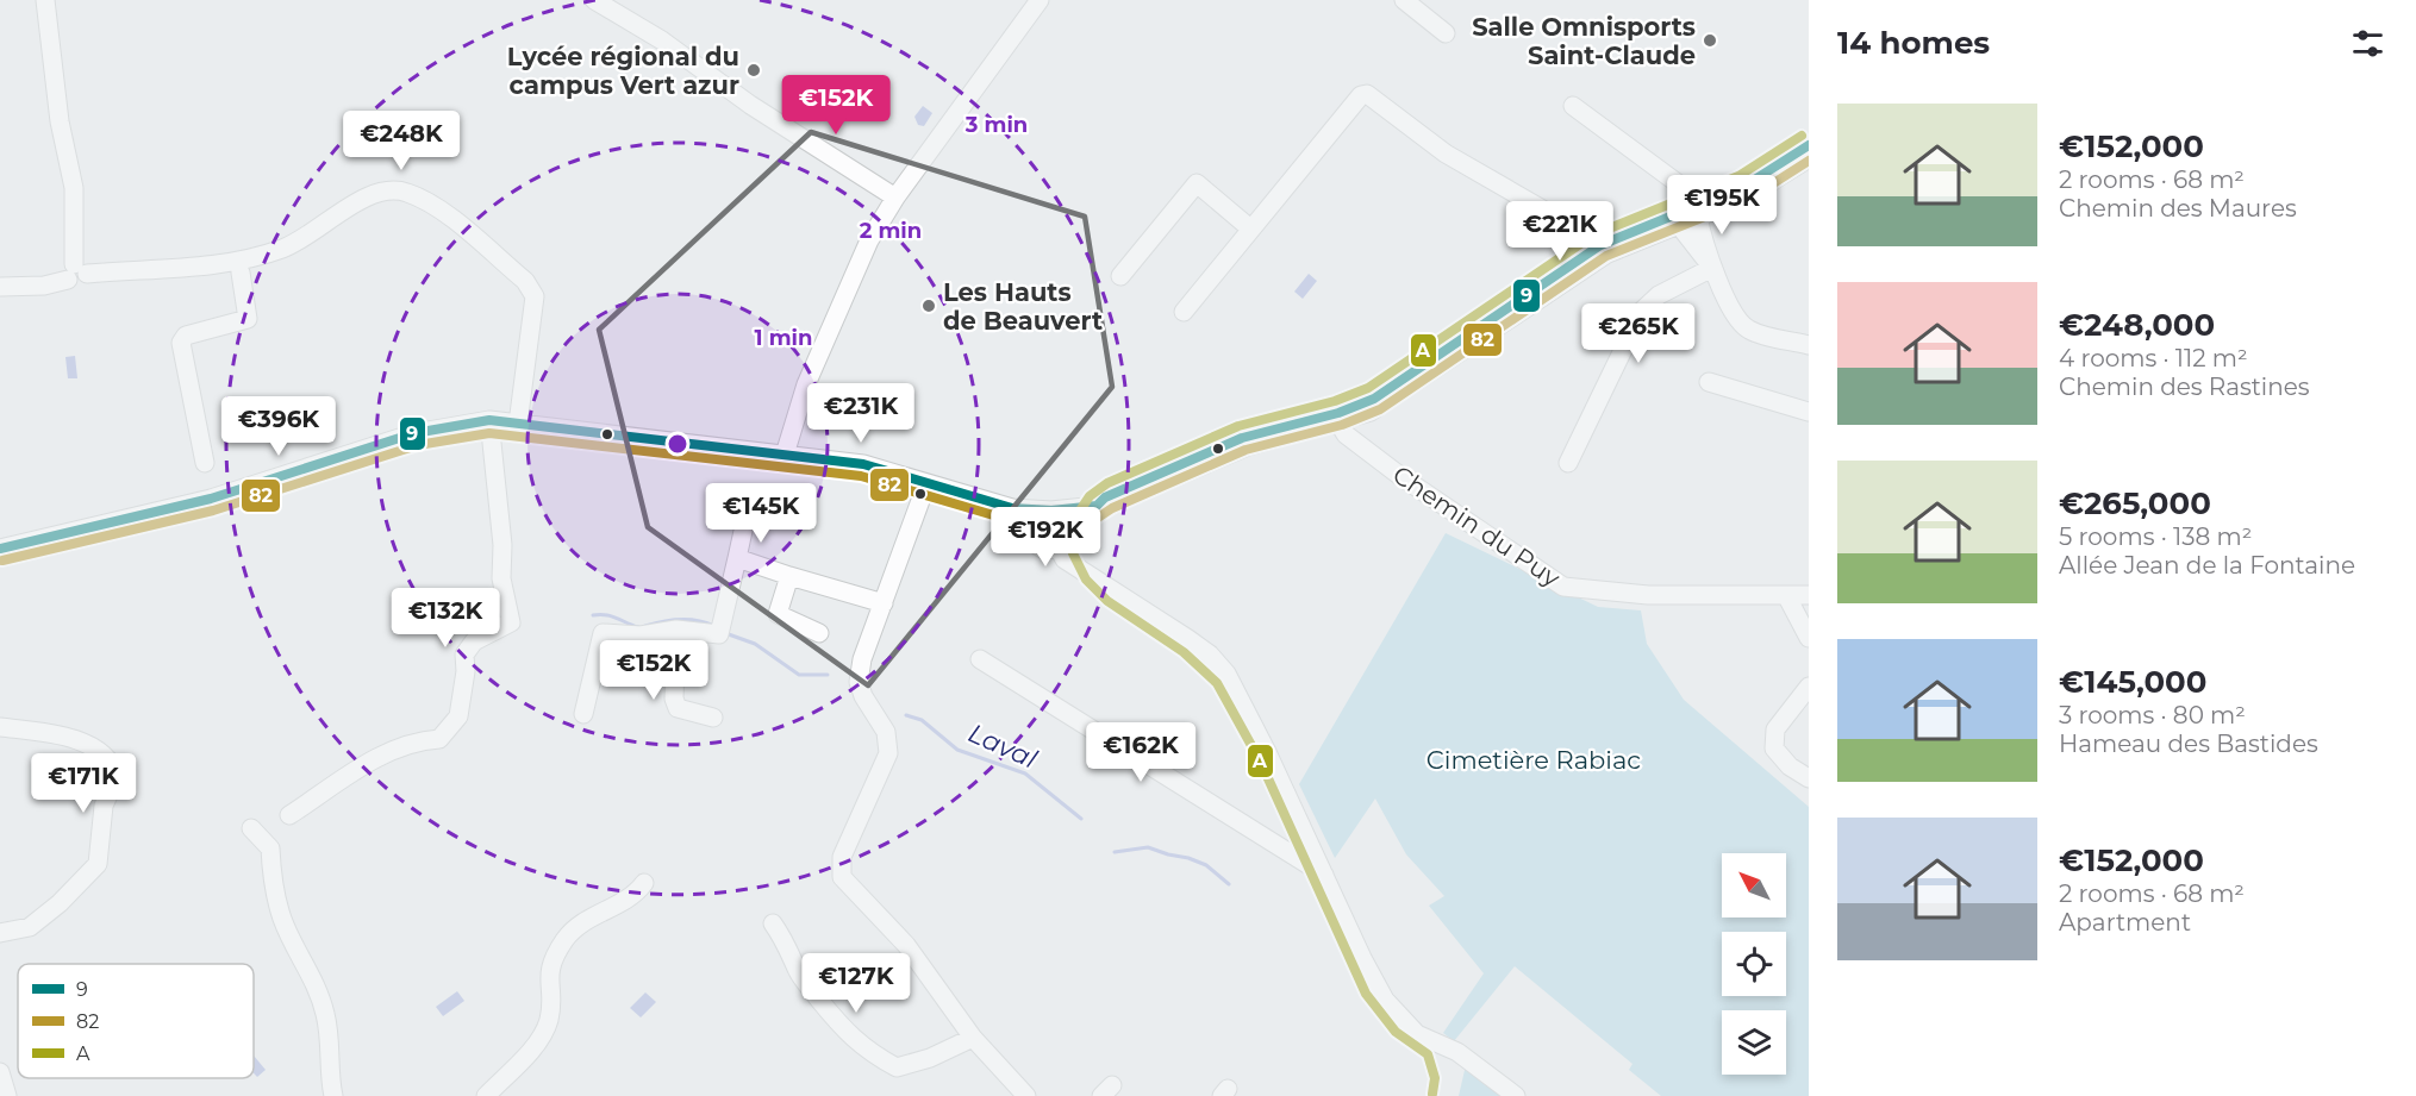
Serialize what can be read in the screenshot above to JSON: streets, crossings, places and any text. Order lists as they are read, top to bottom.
{
  "streets": {
    "street": ["Chemin du Puy"]
  },
  "water": ["Laval"],
  "parks": ["Cimetière Rabiac"],
  "places": ["Salle Omnisports Saint-Claude", "Lycée régional du campus Vert azur", "Les Hauts de Beauvert"],
  "lines": ["transit line A", "transit line 9", "transit line 82"],
  "legend": ["9", "82", "A"],
  "north": "top left",
  "page": {
    "heading": "14 homes",
    "price": [
      "€152K",
      "€248K",
      "€195K",
      "€221K",
      "€265K",
      "€231K",
      "€396K",
      "€145K",
      "€192K",
      "€132K",
      "€152K",
      "€162K",
      "€171K",
      "€127K"
    ],
    "list": [
      {
        "name": "€152,000",
        "note": "2 rooms · 68 m² · Chemin des Maures"
      },
      {
        "name": "€248,000",
        "note": "4 rooms · 112 m² · Chemin des Rastines"
      },
      {
        "name": "€265,000",
        "note": "5 rooms · 138 m² · Allée Jean de la Fontaine"
      },
      {
        "name": "€145,000",
        "note": "3 rooms · 80 m² · Hameau des Bastides"
      },
      {
        "name": "€152,000",
        "note": "2 rooms · 68 m² · Apartment"
      }
    ]
  },
  "rings": ["3 min", "2 min", "1 min"]
}
